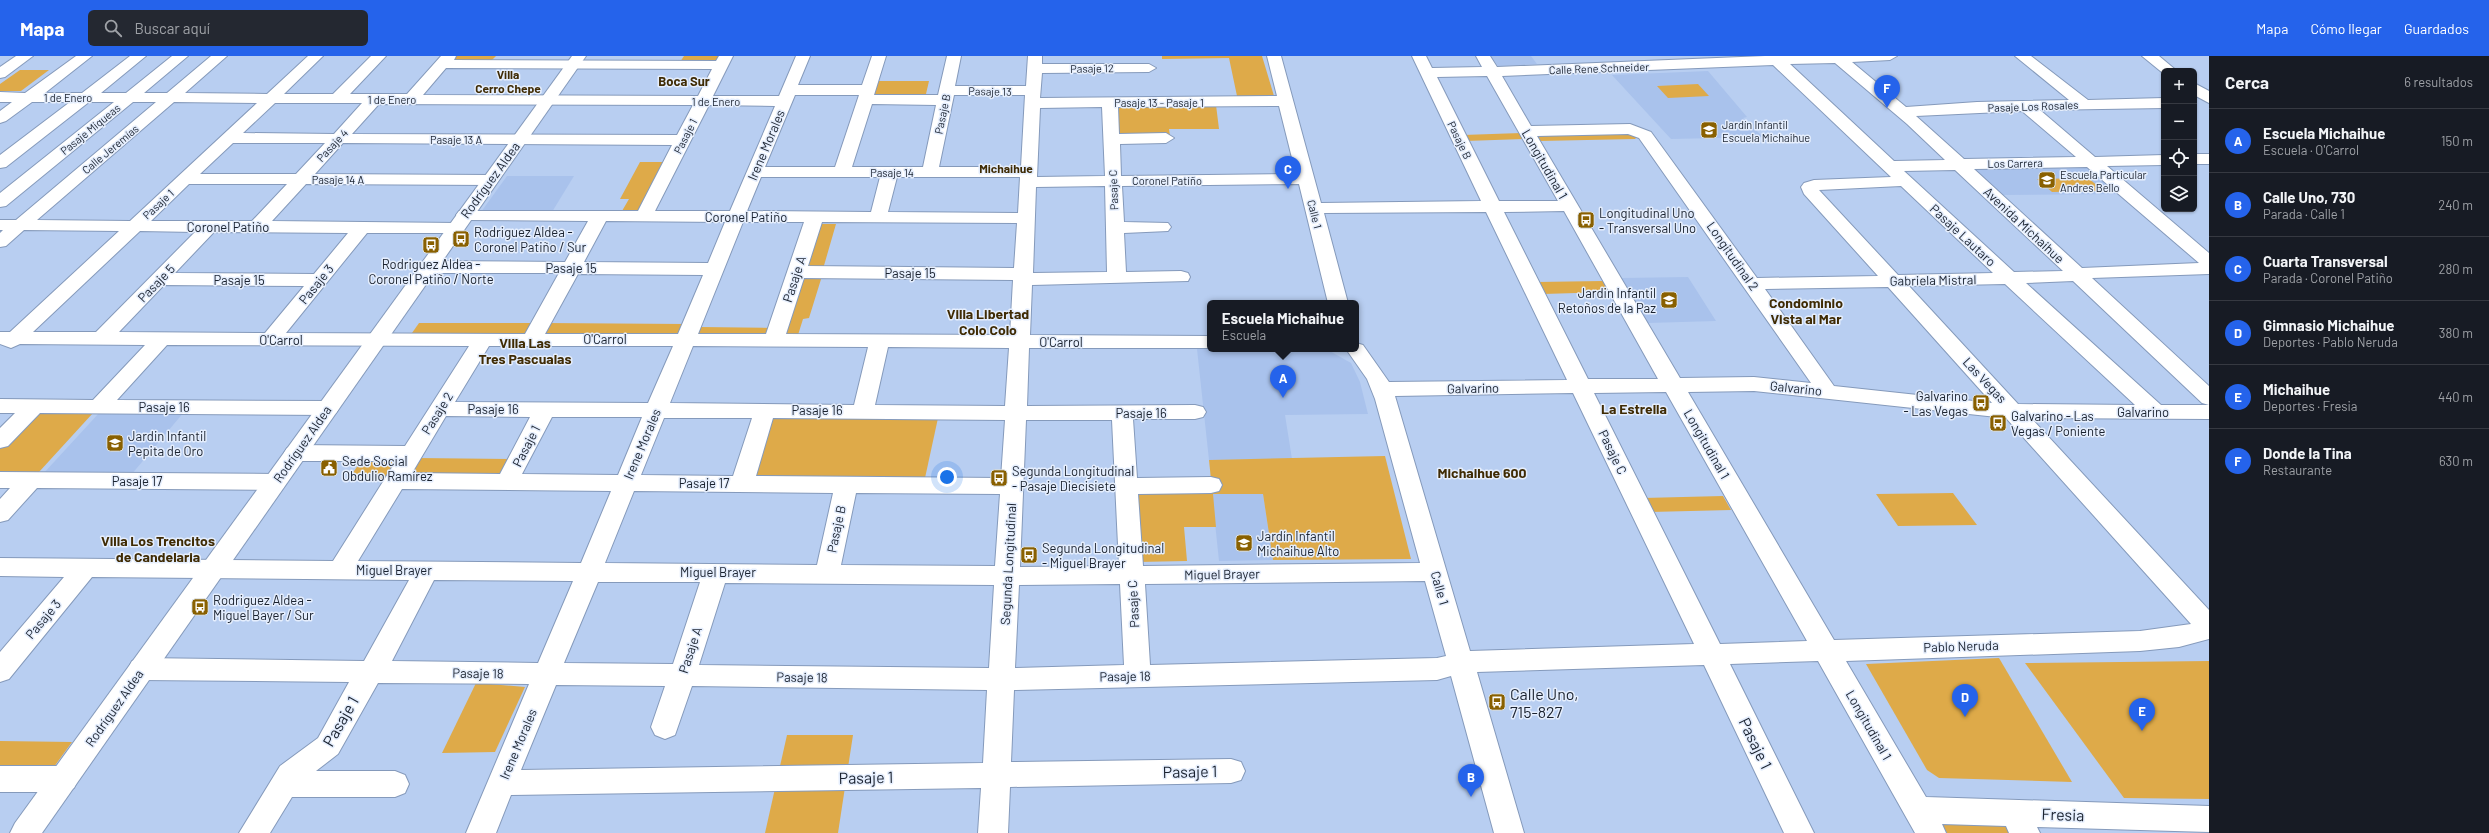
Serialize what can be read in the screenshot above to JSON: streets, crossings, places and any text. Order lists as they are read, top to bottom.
{
  "streets": {
    "street": [
      "Pasaje 12",
      "Calle Rene Schneider",
      "Pasaje 13",
      "1 de Enero",
      "Pasaje 13 - Pasaje 1",
      "Pasaje Los Rosales",
      "Pasaje B",
      "Pasaje Miqueas",
      "Pasaje 1",
      "Pasaje 13 A",
      "Pasaje 4",
      "Irene Morales",
      "Calle Jeremías",
      "Los Carrera",
      "Longitudinal 1",
      "Pasaje 14",
      "Pasaje 14 A",
      "Rodríguez Aldea",
      "Coronel Patiño",
      "Pasaje C",
      "Calle 1",
      "Avenida Michaihue",
      "Pasaje Lautaro",
      "Longitudinal 2",
      "Pasaje 15",
      "Pasaje A",
      "Gabriela Mistral",
      "Pasaje 5",
      "Pasaje 3",
      "O'Carrol",
      "Las Vegas",
      "Galvarino",
      "Pasaje 16",
      "Pasaje 2",
      "Pasaje 17",
      "Segunda Longitudinal",
      "Miguel Brayer",
      "Pablo Neruda",
      "Pasaje 18",
      "Fresia"
    ]
  },
  "crossings": [
    ["Pasaje 12", "Segunda Longitudinal"],
    ["Calle Rene Schneider", "Pasaje B"],
    ["Calle Rene Schneider", "Longitudinal 1"],
    ["Calle Rene Schneider", "Avenida Michaihue"],
    ["Calle Rene Schneider", "Pasaje Lautaro"],
    ["Pasaje 13", "1 de Enero"],
    ["Pasaje 13", "Pasaje 13 - Pasaje 1"],
    ["Pasaje 13", "Pasaje B"],
    ["Pasaje 13", "Irene Morales"],
    ["Pasaje 13", "Segunda Longitudinal"],
    ["1 de Enero", "Pasaje Miqueas"],
    ["1 de Enero", "Pasaje 1"],
    ["1 de Enero", "Pasaje 4"],
    ["1 de Enero", "Irene Morales"],
    ["1 de Enero", "Calle Jeremías"],
    ["1 de Enero", "Rodríguez Aldea"],
    ["Pasaje 13 - Pasaje 1", "Pasaje C"],
    ["Pasaje 13 - Pasaje 1", "Calle 1"],
    ["Pasaje 13 - Pasaje 1", "Segunda Longitudinal"],
    ["Pasaje Los Rosales", "Avenida Michaihue"],
    ["Pasaje B", "Pasaje 14"],
    ["Pasaje B", "Pasaje C"],
    ["Pasaje B", "Pasaje 17"],
    ["Pasaje B", "Miguel Brayer"],
    ["Pasaje 1", "Pasaje 13 A"],
    ["Pasaje 1", "Irene Morales"],
    ["Pasaje 1", "Pasaje 14 A"],
    ["Pasaje 1", "Coronel Patiño"],
    ["Pasaje 1", "Pasaje C"],
    ["Pasaje 1", "O'Carrol"],
    ["Pasaje 1", "Pasaje 16"],
    ["Pasaje 1", "Pasaje 17"],
    ["Pasaje 1", "Segunda Longitudinal"],
    ["Pasaje 1", "Miguel Brayer"],
    ["Pasaje 1", "Pablo Neruda"],
    ["Pasaje 1", "Pasaje 18"],
    ["Pasaje 13 A", "Pasaje 4"],
    ["Pasaje 13 A", "Rodríguez Aldea"],
    ["Pasaje 4", "Pasaje 14 A"],
    ["Pasaje 4", "Coronel Patiño"],
    ["Irene Morales", "Pasaje 14"],
    ["Irene Morales", "Coronel Patiño"],
    ["Irene Morales", "Pasaje 15"],
    ["Irene Morales", "O'Carrol"],
    ["Irene Morales", "Pasaje 16"],
    ["Irene Morales", "Pasaje 17"],
    ["Irene Morales", "Miguel Brayer"],
    ["Irene Morales", "Pasaje 18"],
    ["Calle Jeremías", "Coronel Patiño"],
    ["Los Carrera", "Avenida Michaihue"],
    ["Los Carrera", "Pasaje Lautaro"],
    ["Longitudinal 1", "Longitudinal 2"],
    ["Longitudinal 1", "Galvarino"],
    ["Longitudinal 1", "Pablo Neruda"],
    ["Longitudinal 1", "Fresia"],
    ["Pasaje 14", "Coronel Patiño"],
    ["Pasaje 14", "Segunda Longitudinal"],
    ["Pasaje 14 A", "Rodríguez Aldea"],
    ["Rodríguez Aldea", "Coronel Patiño"],
    ["Rodríguez Aldea", "Pasaje 15"],
    ["Rodríguez Aldea", "O'Carrol"],
    ["Rodríguez Aldea", "Pasaje 16"],
    ["Rodríguez Aldea", "Pasaje 17"],
    ["Rodríguez Aldea", "Miguel Brayer"],
    ["Rodríguez Aldea", "Pasaje 18"],
    ["Coronel Patiño", "Pasaje C"],
    ["Coronel Patiño", "Calle 1"],
    ["Coronel Patiño", "Pasaje A"],
    ["Coronel Patiño", "Pasaje 5"],
    ["Coronel Patiño", "Pasaje 3"],
    ["Coronel Patiño", "Segunda Longitudinal"],
    ["Pasaje C", "Pasaje 15"],
    ["Pasaje C", "Galvarino"],
    ["Pasaje C", "Pasaje 16"],
    ["Pasaje C", "Miguel Brayer"],
    ["Pasaje C", "Pablo Neruda"],
    ["Pasaje C", "Pasaje 18"],
    ["Calle 1", "Galvarino"],
    ["Calle 1", "Miguel Brayer"],
    ["Calle 1", "Pasaje 18"],
    ["Avenida Michaihue", "Gabriela Mistral"],
    ["Pasaje Lautaro", "Gabriela Mistral"],
    ["Pasaje Lautaro", "Las Vegas"],
    ["Pasaje Lautaro", "Galvarino"],
    ["Longitudinal 2", "Gabriela Mistral"],
    ["Longitudinal 2", "Galvarino"],
    ["Pasaje 15", "Pasaje A"],
    ["Pasaje 15", "Pasaje 5"],
    ["Pasaje 15", "Pasaje 3"],
    ["Pasaje 15", "Segunda Longitudinal"],
    ["Pasaje A", "O'Carrol"],
    ["Pasaje A", "Miguel Brayer"],
    ["Pasaje A", "Pasaje 18"],
    ["Gabriela Mistral", "Las Vegas"],
    ["Pasaje 5", "O'Carrol"],
    ["Pasaje 3", "O'Carrol"],
    ["Pasaje 3", "Miguel Brayer"],
    ["O'Carrol", "Pasaje 2"],
    ["O'Carrol", "Segunda Longitudinal"],
    ["Las Vegas", "Galvarino"],
    ["Las Vegas", "Pablo Neruda"],
    ["Pasaje 16", "Pasaje 2"],
    ["Pasaje 16", "Segunda Longitudinal"],
    ["Pasaje 2", "Pasaje 17"],
    ["Pasaje 2", "Miguel Brayer"],
    ["Pasaje 17", "Segunda Longitudinal"],
    ["Segunda Longitudinal", "Miguel Brayer"],
    ["Segunda Longitudinal", "Pasaje 18"],
    ["Pablo Neruda", "Pasaje 18"]
  ],
  "districts": [
    "Villa Cerro Chepe",
    "Boca Sur",
    "Michaihue",
    "Condominio Vista al Mar",
    "Villa Libertad Colo Colo",
    "Villa Las Tres Pascualas",
    "La Estrella",
    "Michaihue 600",
    "Villa Los Trencitos de Candelaria"
  ],
  "places": {
    "school or university": [
      "Jardín Infantil Escuela Michaihue",
      "Escuela Particular Andres Bello",
      "Jardin Infantil Retoños de la Paz",
      "Jardin Infantil Pepita de Oro",
      "Jardín Infantil Michaihue Alto"
    ],
    "bus stop": [
      "Longitudinal Uno - Transversal Uno",
      "Rodriguez Aldea - Coronel Patiño / Sur",
      "Rodriguez Aldea - Coronel Patiño / Norte",
      "Galvarino - Las Vegas",
      "Galvarino - Las Vegas / Poniente",
      "Segunda Longitudinal - Pasaje Diecisiete",
      "Segunda Longitudinal - Miguel Brayer",
      "Rodriguez Aldea - Miguel Bayer / Sur",
      "Calle Uno, 715-827"
    ],
    "public building": ["Sede Social Obdulio Ramírez"]
  },
  "page": {
    "header": "Mapa",
    "search": "Buscar aquí",
    "nav": ["Mapa", "Cómo llegar", "Guardados"],
    "heading": ["Cerca", "6 resultados"],
    "map_buttons": ["+", "−"],
    "pins": [
      "F",
      "C",
      "A",
      "D",
      "E",
      "B"
    ],
    "list": [
      {
        "mark": "A",
        "name": "Escuela Michaihue",
        "note": "Escuela · O'Carrol",
        "value": "150 m"
      },
      {
        "mark": "B",
        "name": "Calle Uno, 730",
        "note": "Parada · Calle 1",
        "value": "240 m"
      },
      {
        "mark": "C",
        "name": "Cuarta Transversal",
        "note": "Parada · Coronel Patiño",
        "value": "280 m"
      },
      {
        "mark": "D",
        "name": "Gimnasio Michaihue",
        "note": "Deportes · Pablo Neruda",
        "value": "380 m"
      },
      {
        "mark": "E",
        "name": "Michaihue",
        "note": "Deportes · Fresia",
        "value": "440 m"
      },
      {
        "mark": "F",
        "name": "Donde la Tina",
        "note": "Restaurante",
        "value": "630 m"
      }
    ],
    "popup": ["Escuela Michaihue", "Escuela"]
  }
}
